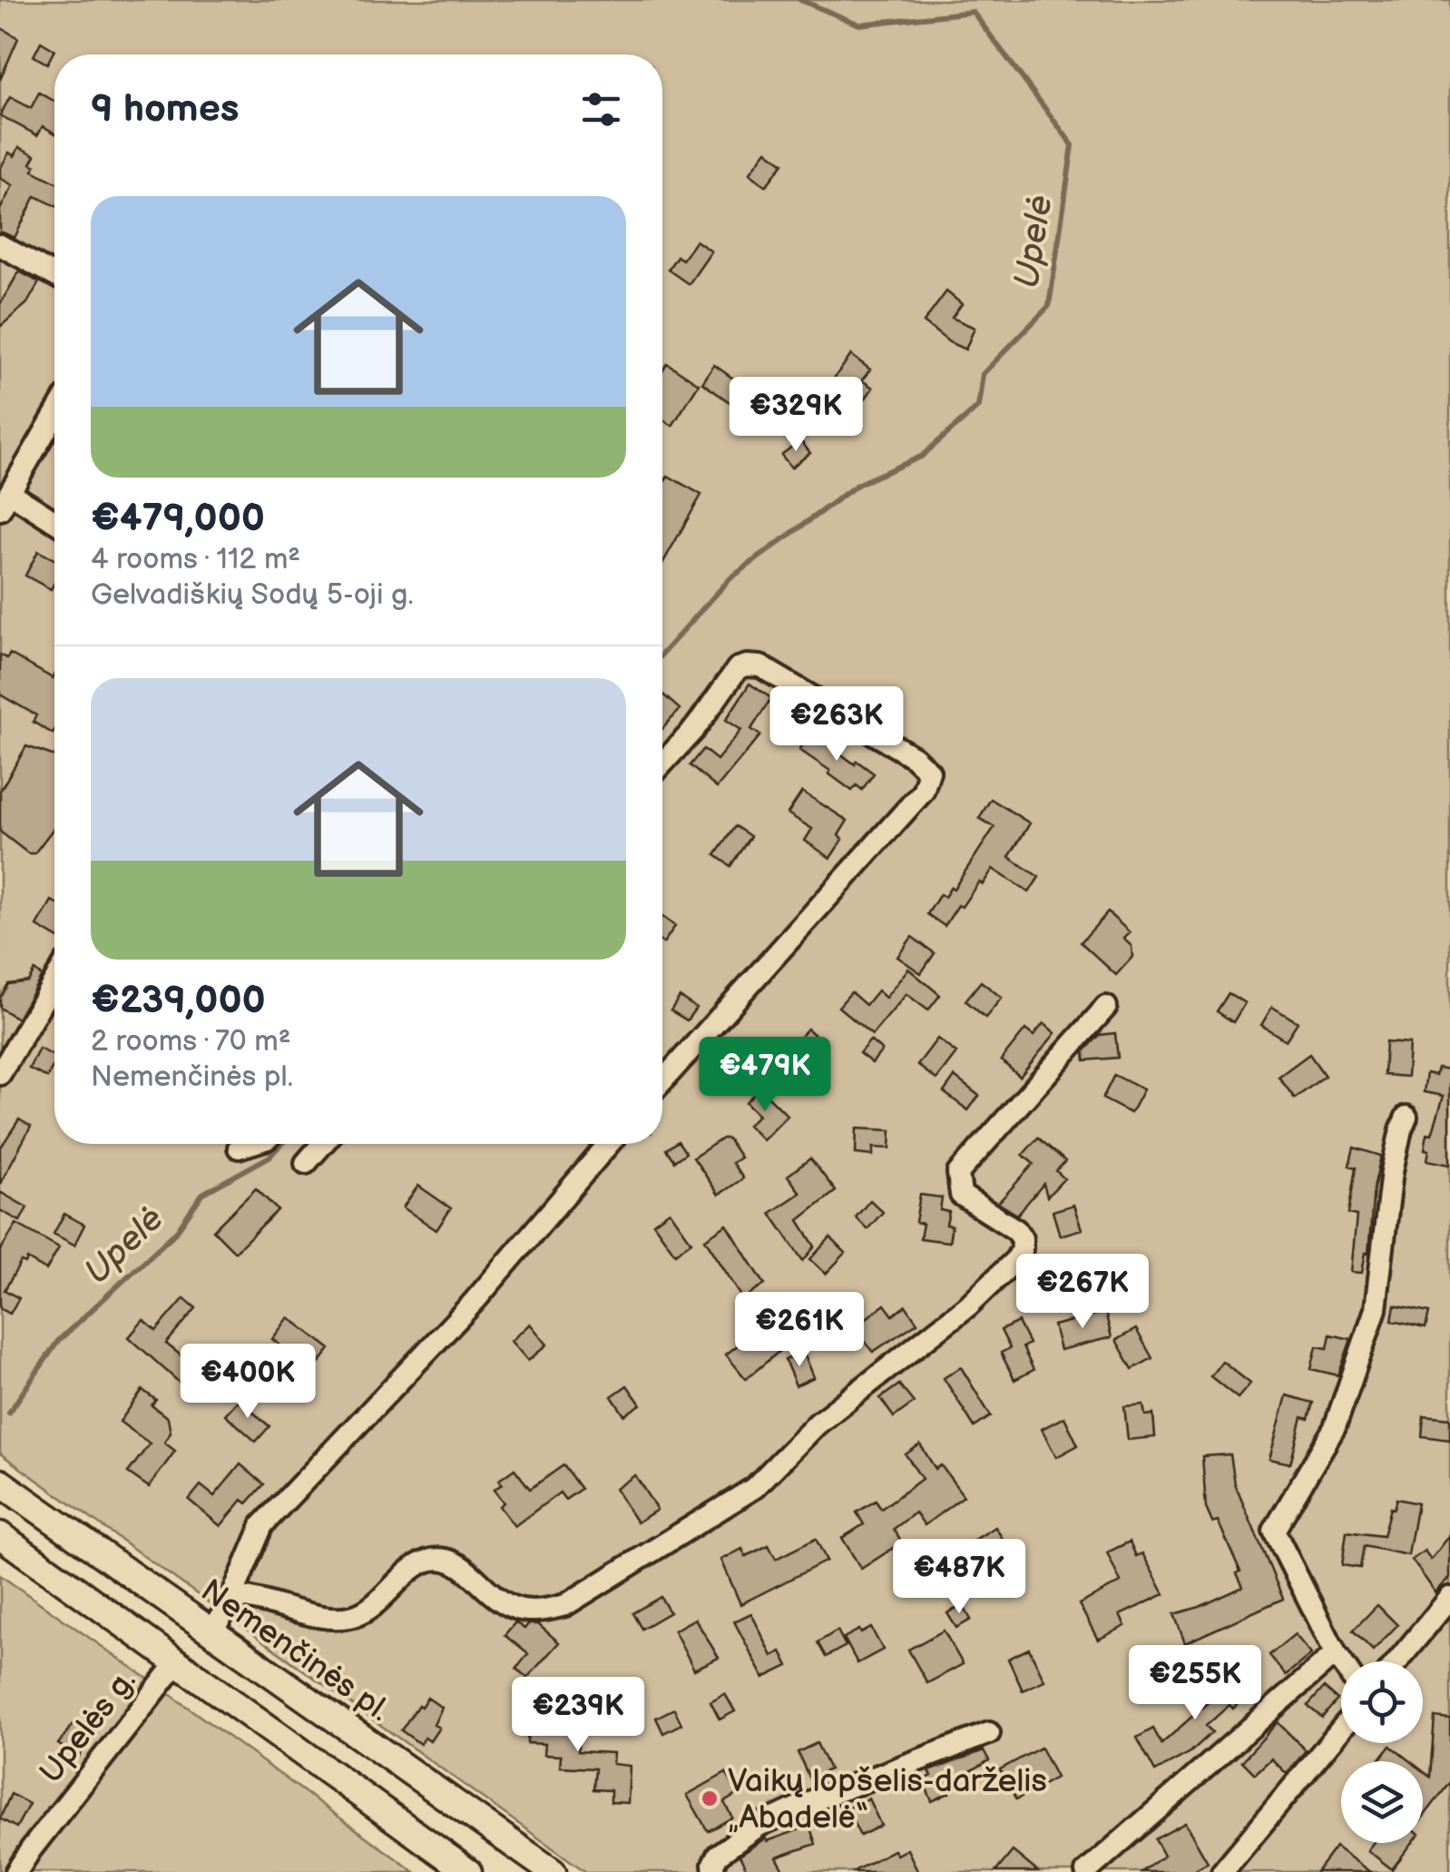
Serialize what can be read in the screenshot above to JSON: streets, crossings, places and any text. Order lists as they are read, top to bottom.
{
  "streets": {
    "main road": ["Nemenčinės pl."],
    "street": ["Upelės g."]
  },
  "water": ["Upelė"],
  "places": ["Vaikų lopšelis-darželis „Abadelė“"],
  "page": {
    "heading": "9 homes",
    "list": [
      {
        "name": "€479,000",
        "note": "4 rooms · 112 m² · Gelvadiškių Sodų 5-oji g."
      },
      {
        "name": "€239,000",
        "note": "2 rooms · 70 m² · Nemenčinės pl."
      }
    ],
    "price": [
      "€329K",
      "€263K",
      "€479K",
      "€267K",
      "€261K",
      "€400K",
      "€487K",
      "€255K",
      "€239K"
    ]
  }
}
